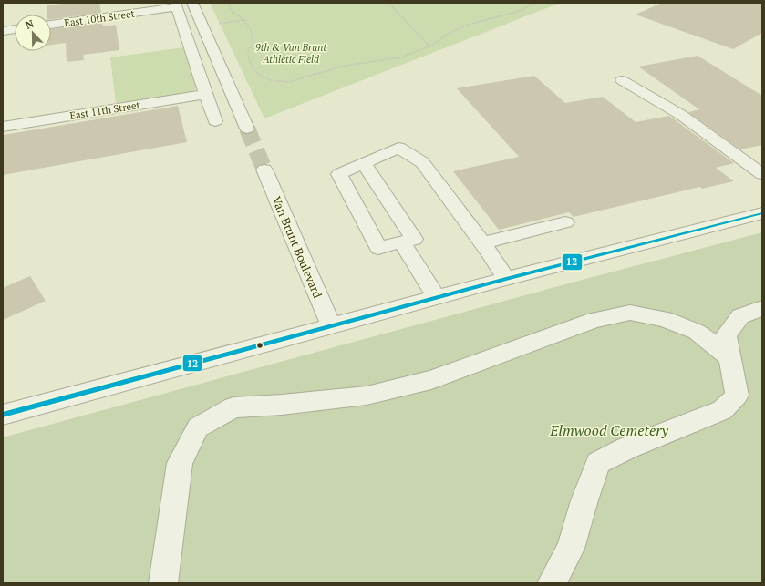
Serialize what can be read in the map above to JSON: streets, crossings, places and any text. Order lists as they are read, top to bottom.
{
  "streets": {
    "street": ["East 10th Street", "East 11th Street", "Van Brunt Boulevard"]
  },
  "parks": ["9th & Van Brunt Athletic Field", "Elmwood Cemetery"],
  "lines": ["transit line 12"],
  "north": "top"
}
